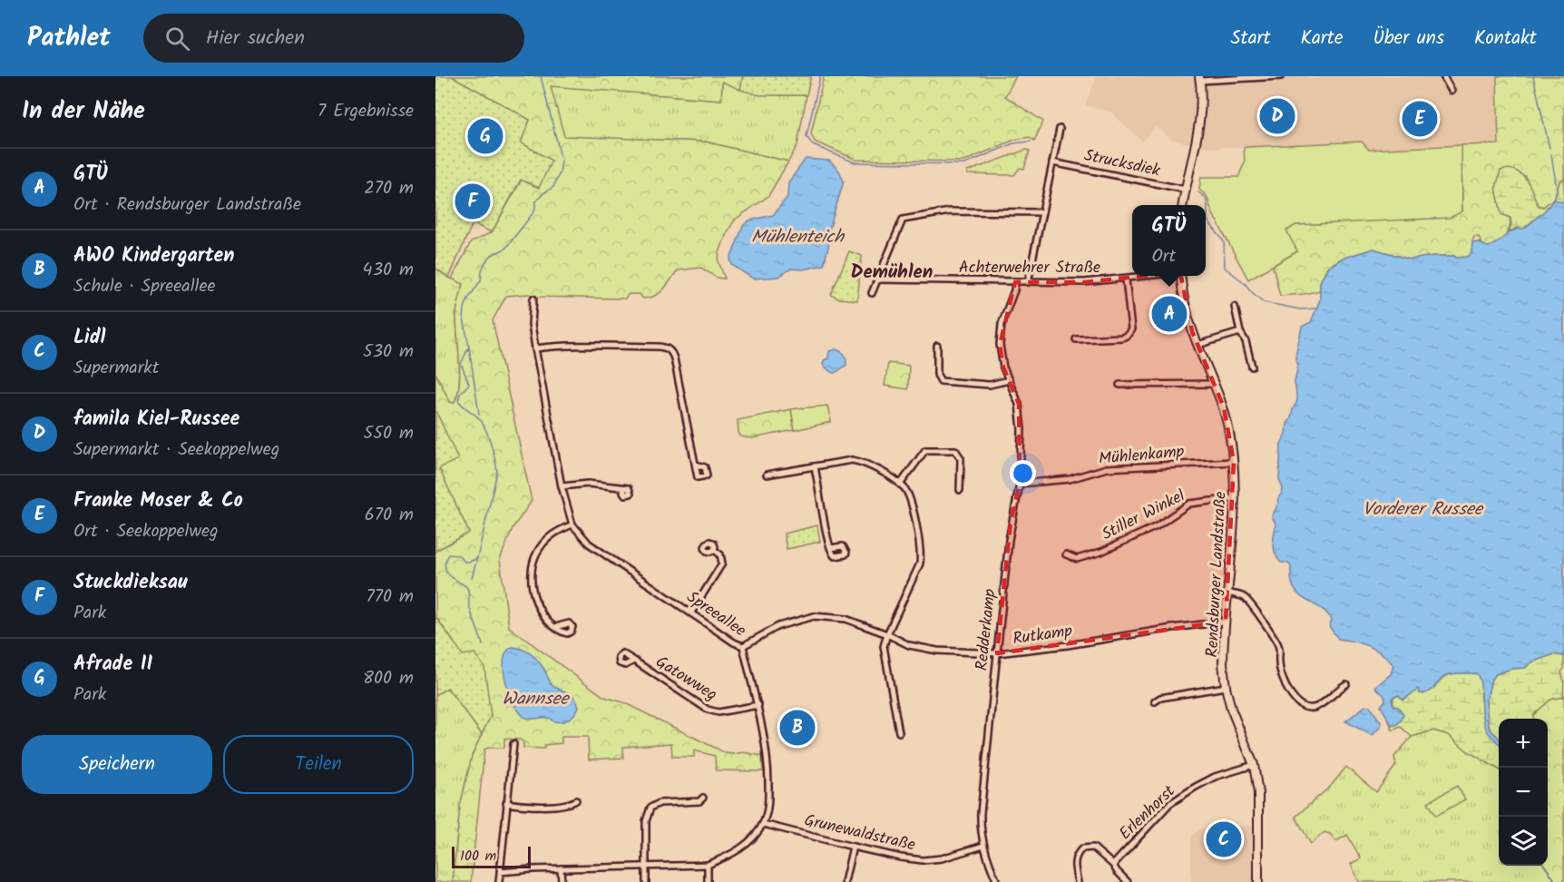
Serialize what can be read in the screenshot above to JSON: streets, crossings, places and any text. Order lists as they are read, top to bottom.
{
  "streets": {
    "street": [
      "Strucksdiek",
      "Achterwehrer Straße",
      "Mühlenkamp",
      "Stiller Winkel",
      "Rendsburger Landstraße",
      "Spreeallee",
      "Redderkamp",
      "Rutkamp",
      "Gatowweg",
      "Erlenhorst",
      "Grunewaldstraße"
    ]
  },
  "crossings": [
    ["Achterwehrer Straße", "Redderkamp"],
    ["Mühlenkamp", "Rendsburger Landstraße"],
    ["Mühlenkamp", "Redderkamp"],
    ["Stiller Winkel", "Rendsburger Landstraße"],
    ["Rendsburger Landstraße", "Rutkamp"],
    ["Rendsburger Landstraße", "Erlenhorst"],
    ["Spreeallee", "Rutkamp"],
    ["Spreeallee", "Gatowweg"],
    ["Spreeallee", "Grunewaldstraße"],
    ["Redderkamp", "Rutkamp"],
    ["Redderkamp", "Grunewaldstraße"]
  ],
  "districts": ["Demühlen"],
  "water": ["Mühlenteich", "Vorderer Russee", "Wannsee"],
  "scale_bar": "100 m",
  "page": {
    "header": "Pathlet",
    "search": "Hier suchen",
    "nav": [
      "Start",
      "Karte",
      "Über uns",
      "Kontakt"
    ],
    "heading": ["In der Nähe", "7 Ergebnisse"],
    "pins": [
      "D",
      "E",
      "G",
      "F",
      "A",
      "B",
      "C"
    ],
    "list": [
      {
        "mark": "A",
        "name": "GTÜ",
        "note": "Ort · Rendsburger Landstraße",
        "value": "270 m"
      },
      {
        "mark": "B",
        "name": "AWO Kindergarten",
        "note": "Schule · Spreeallee",
        "value": "430 m"
      },
      {
        "mark": "C",
        "name": "Lidl",
        "note": "Supermarkt",
        "value": "530 m"
      },
      {
        "mark": "D",
        "name": "famila Kiel-Russee",
        "note": "Supermarkt · Seekoppelweg",
        "value": "550 m"
      },
      {
        "mark": "E",
        "name": "Franke Moser & Co",
        "note": "Ort · Seekoppelweg",
        "value": "670 m"
      },
      {
        "mark": "F",
        "name": "Stuckdieksau",
        "note": "Park",
        "value": "770 m"
      },
      {
        "mark": "G",
        "name": "Afrade II",
        "note": "Park",
        "value": "800 m"
      }
    ],
    "popup": ["GTÜ", "Ort"],
    "buttons": ["Speichern", "Teilen"],
    "map_buttons": ["+", "−"],
    "scale": "100 m"
  }
}
